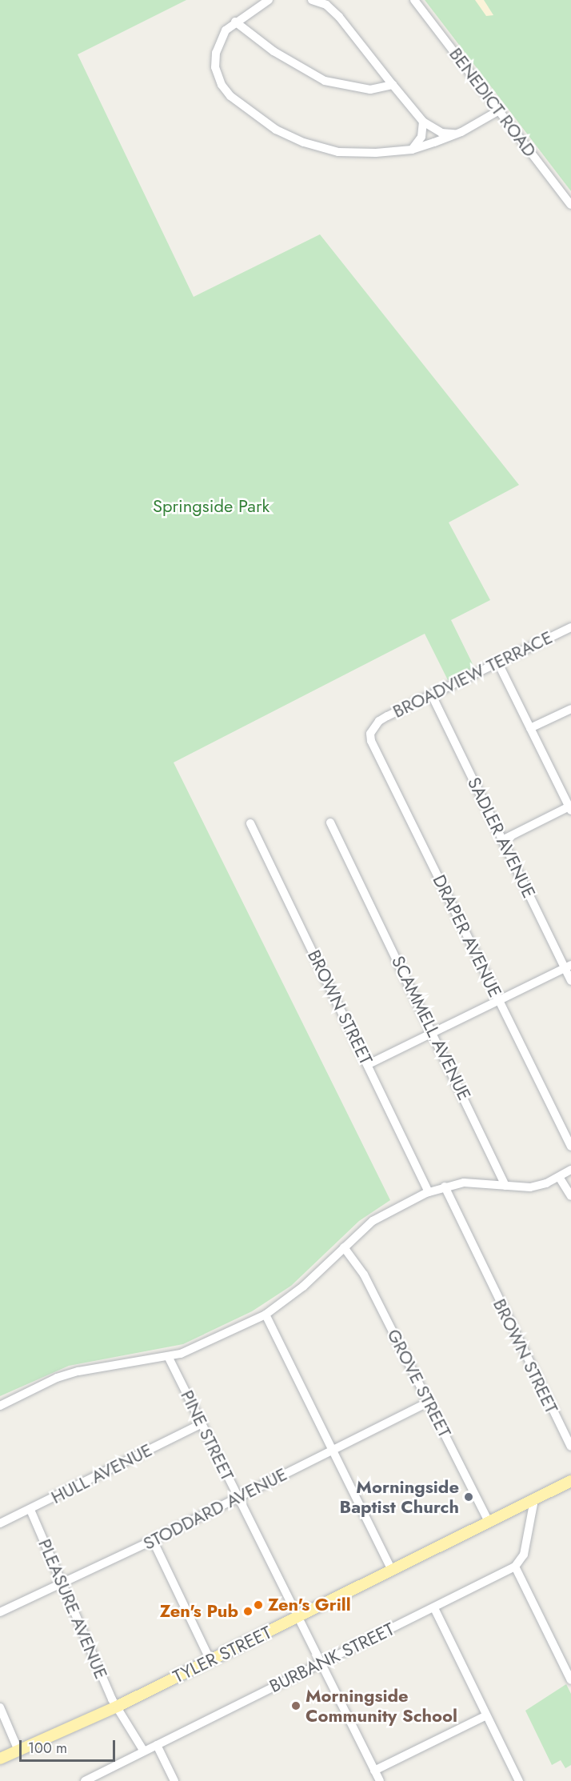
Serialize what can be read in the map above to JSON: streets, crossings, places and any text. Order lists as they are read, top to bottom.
{
  "streets": {
    "main road": ["TYLER STREET"],
    "street": [
      "BENEDICT ROAD",
      "BROADVIEW TERRACE",
      "SADLER AVENUE",
      "DRAPER AVENUE",
      "BROWN STREET",
      "SCAMMELL AVENUE",
      "GROVE STREET",
      "PINE STREET",
      "HULL AVENUE",
      "STODDARD AVENUE",
      "PLEASURE AVENUE",
      "BURBANK STREET"
    ]
  },
  "crossings": [
    ["BROADVIEW TERRACE", "SADLER AVENUE"],
    ["BROADVIEW TERRACE", "DRAPER AVENUE"],
    ["GROVE STREET", "STODDARD AVENUE"],
    ["GROVE STREET", "TYLER STREET"],
    ["PINE STREET", "HULL AVENUE"],
    ["PINE STREET", "STODDARD AVENUE"],
    ["PINE STREET", "TYLER STREET"],
    ["PINE STREET", "BURBANK STREET"],
    ["HULL AVENUE", "PLEASURE AVENUE"],
    ["STODDARD AVENUE", "PLEASURE AVENUE"],
    ["PLEASURE AVENUE", "TYLER STREET"],
    ["PLEASURE AVENUE", "BURBANK STREET"]
  ],
  "parks": ["Springside Park"],
  "places": [
    "Morningside Baptist Church",
    "Zen's Grill",
    "Zen's Pub",
    "Morningside Community School"
  ],
  "scale_bar": "100 m"
}
